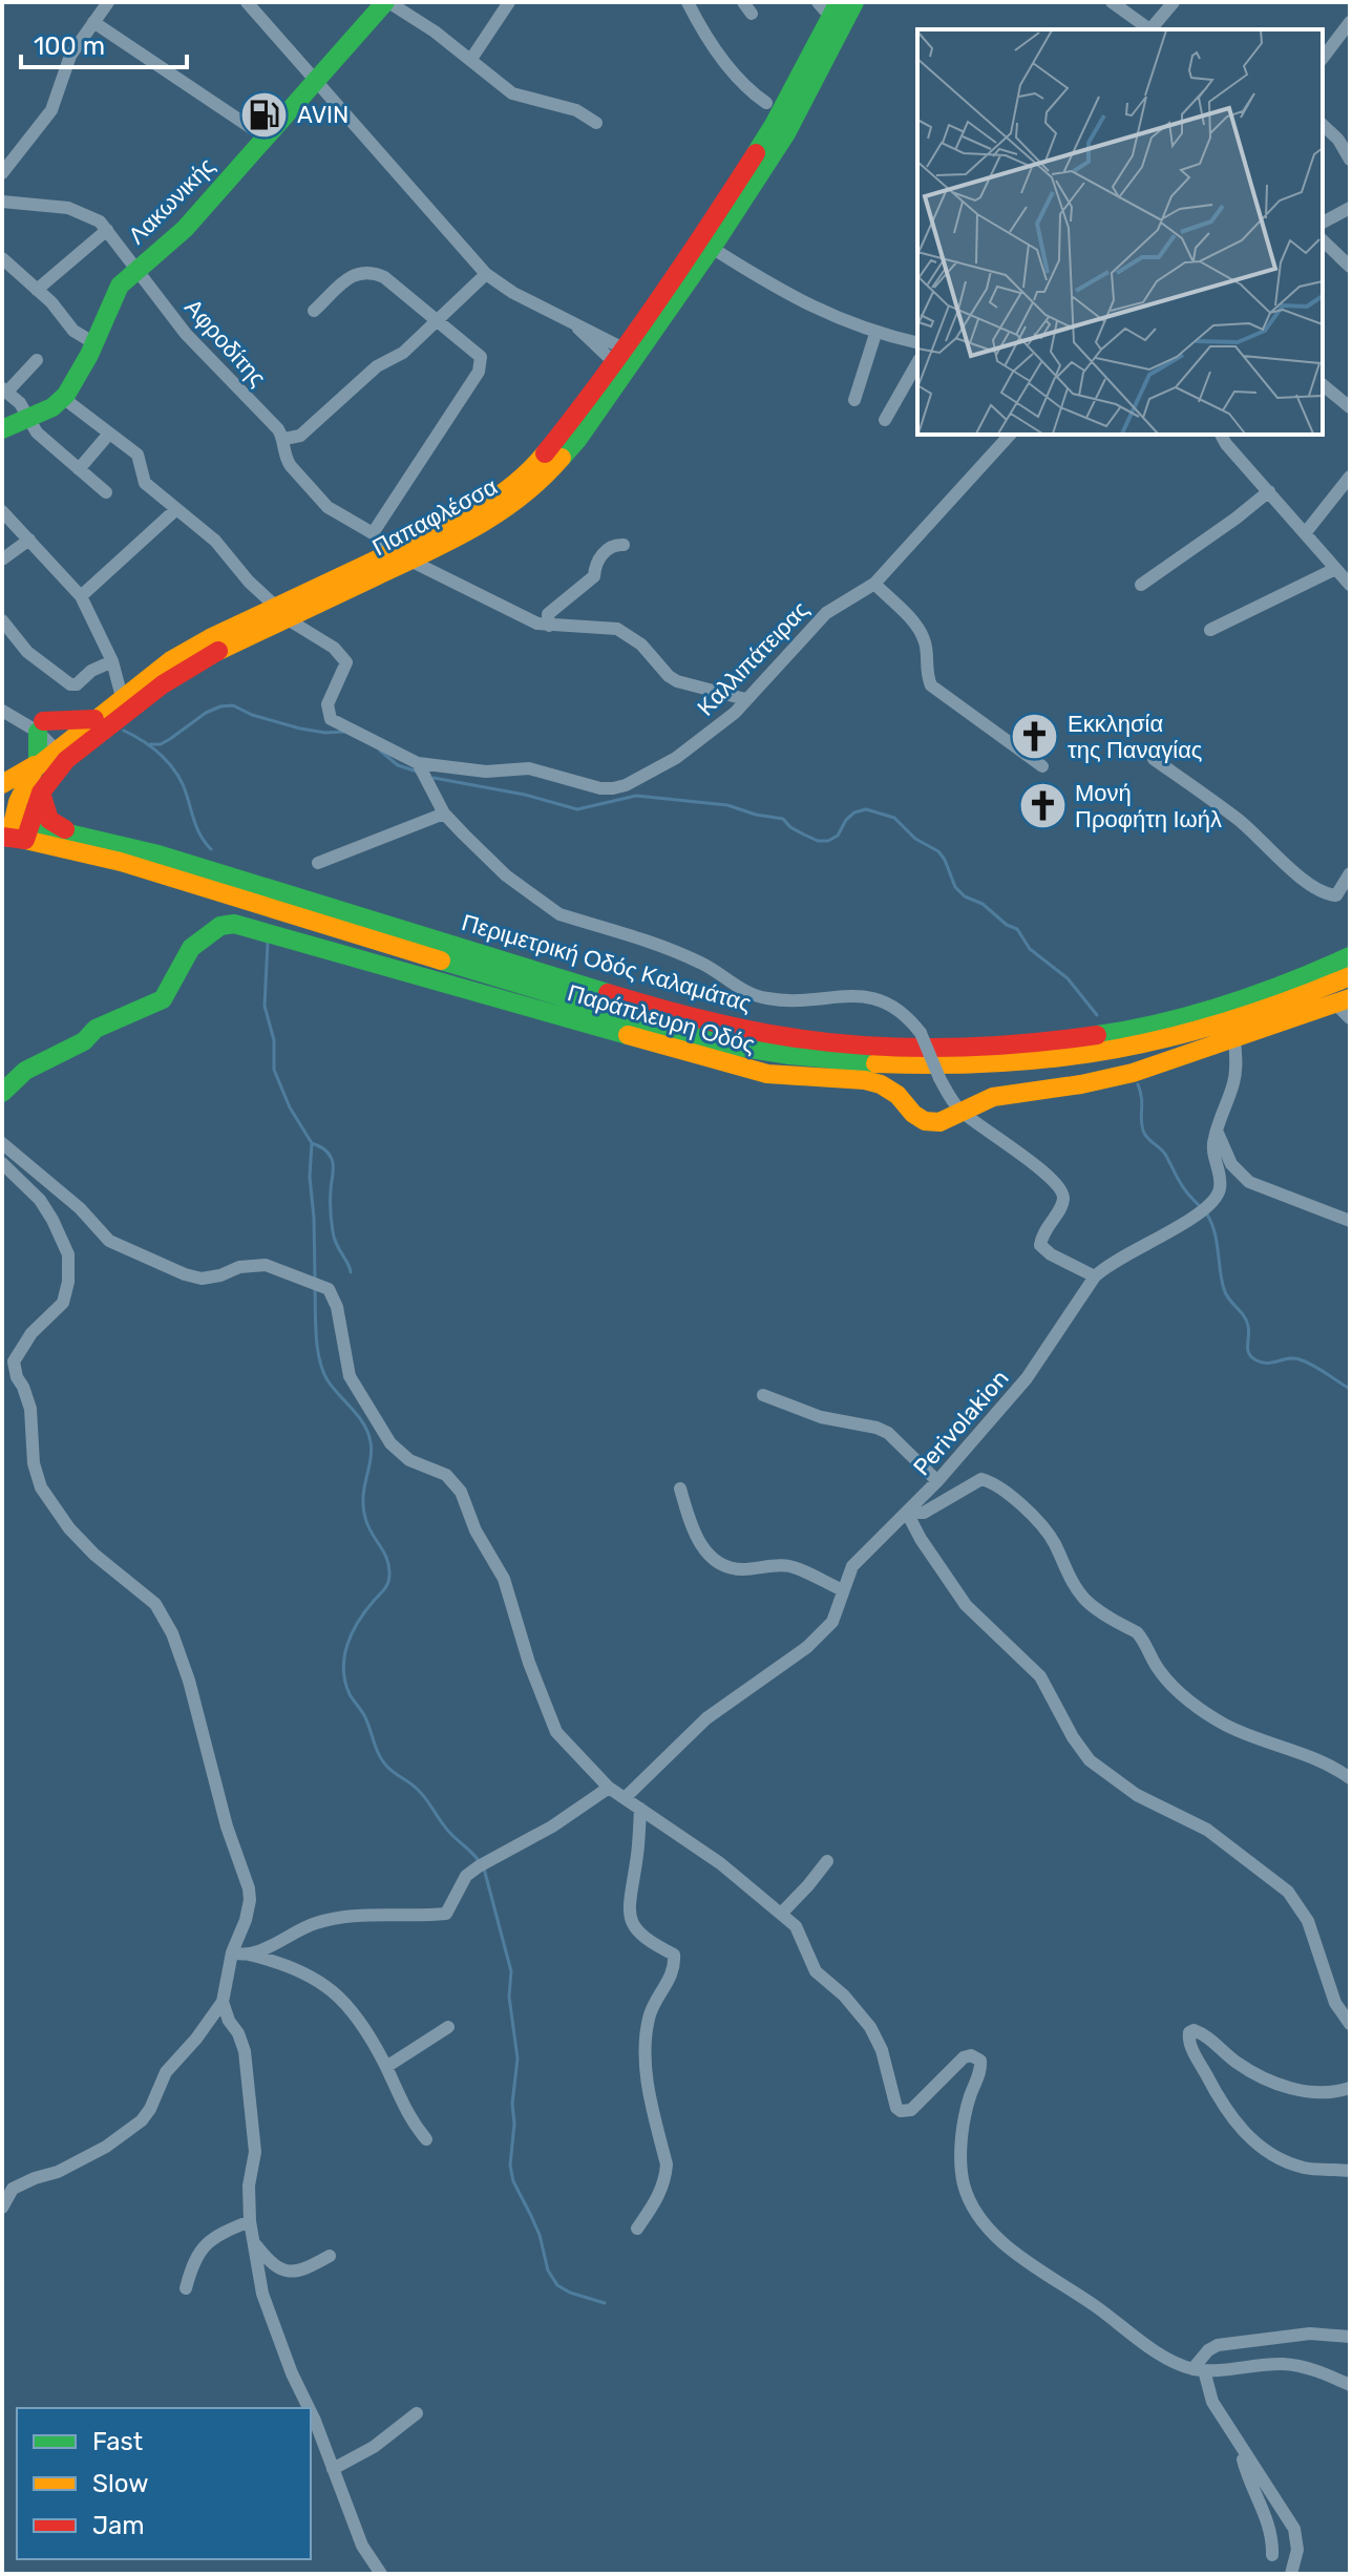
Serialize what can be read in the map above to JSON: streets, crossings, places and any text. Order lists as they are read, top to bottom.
{
  "streets": {
    "main road": [
      "Λακωνικής",
      "Παπαφλέσσα",
      "Περιμετρική Οδός Καλαμάτας",
      "Παράπλευρη Οδός"
    ],
    "street": ["Αφροδίτης", "Καλλιπάτειρας", "Perivolakion"]
  },
  "crossings": [
    ["Λακωνικής", "Αφροδίτης"],
    ["Αφροδίτης", "Παπαφλέσσα"],
    ["Αφροδίτης", "Καλλιπάτειρας"],
    ["Παπαφλέσσα", "Καλλιπάτειρας"],
    ["Παπαφλέσσα", "Περιμετρική Οδός Καλαμάτας"],
    ["Παράπλευρη Οδός", "Perivolakion"]
  ],
  "places": {
    "fuel station": ["AVIN"],
    "church": ["Εκκλησία της Παναγίας", "Μονή Προφήτη Ιωήλ"]
  },
  "legend": ["Fast", "Slow", "Jam"],
  "scale_bar": "100 m"
}
